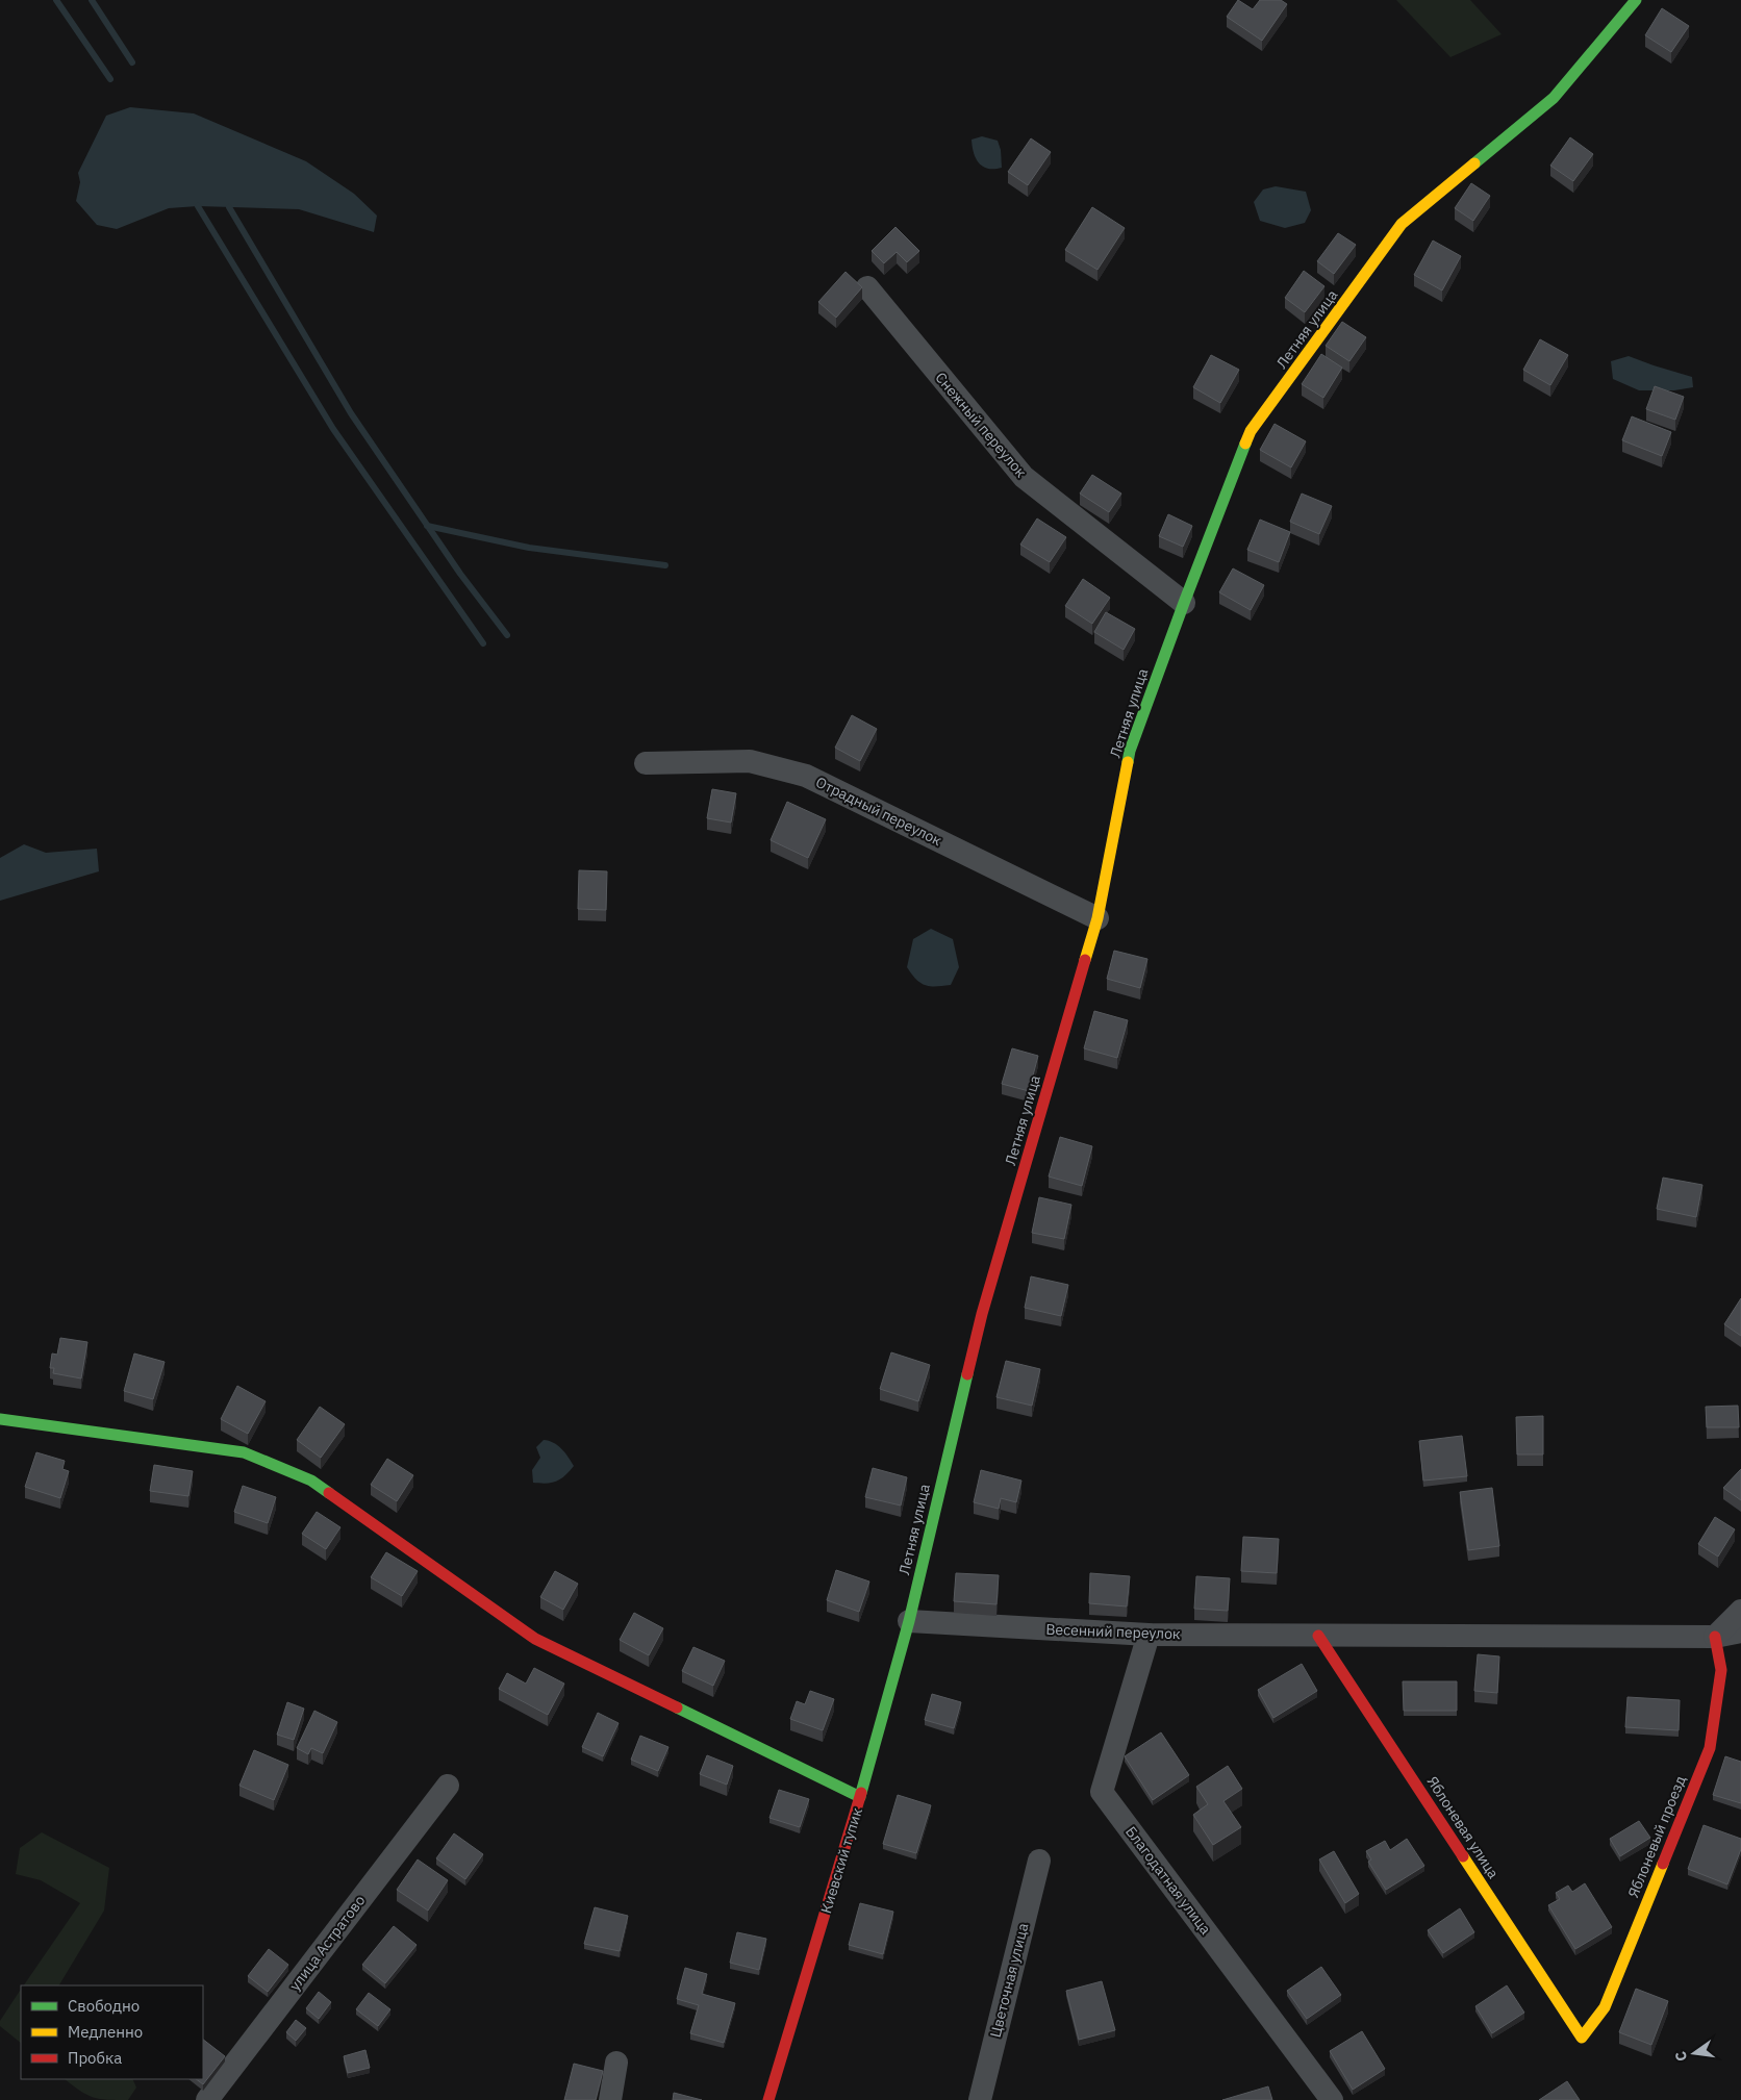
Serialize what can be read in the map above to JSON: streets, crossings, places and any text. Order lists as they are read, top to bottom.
{
  "streets": {
    "street": [
      "Летняя улица",
      "Снежный переулок",
      "Отрадный переулок",
      "Весенний переулок",
      "Яблоневая улица",
      "Яблоневый проезд",
      "Киевский тупик",
      "Благодатная улица",
      "улица Астратово",
      "Цветочная улица"
    ]
  },
  "crossings": [
    ["Летняя улица", "Снежный переулок"],
    ["Летняя улица", "Отрадный переулок"],
    ["Летняя улица", "Весенний переулок"],
    ["Летняя улица", "Киевский тупик"],
    ["Весенний переулок", "Яблоневая улица"],
    ["Весенний переулок", "Яблоневый проезд"],
    ["Весенний переулок", "Киевский тупик"],
    ["Весенний переулок", "Благодатная улица"],
    ["Яблоневая улица", "Яблоневый проезд"]
  ],
  "legend": ["Свободно", "Медленно", "Пробка"],
  "north": "left"
}
